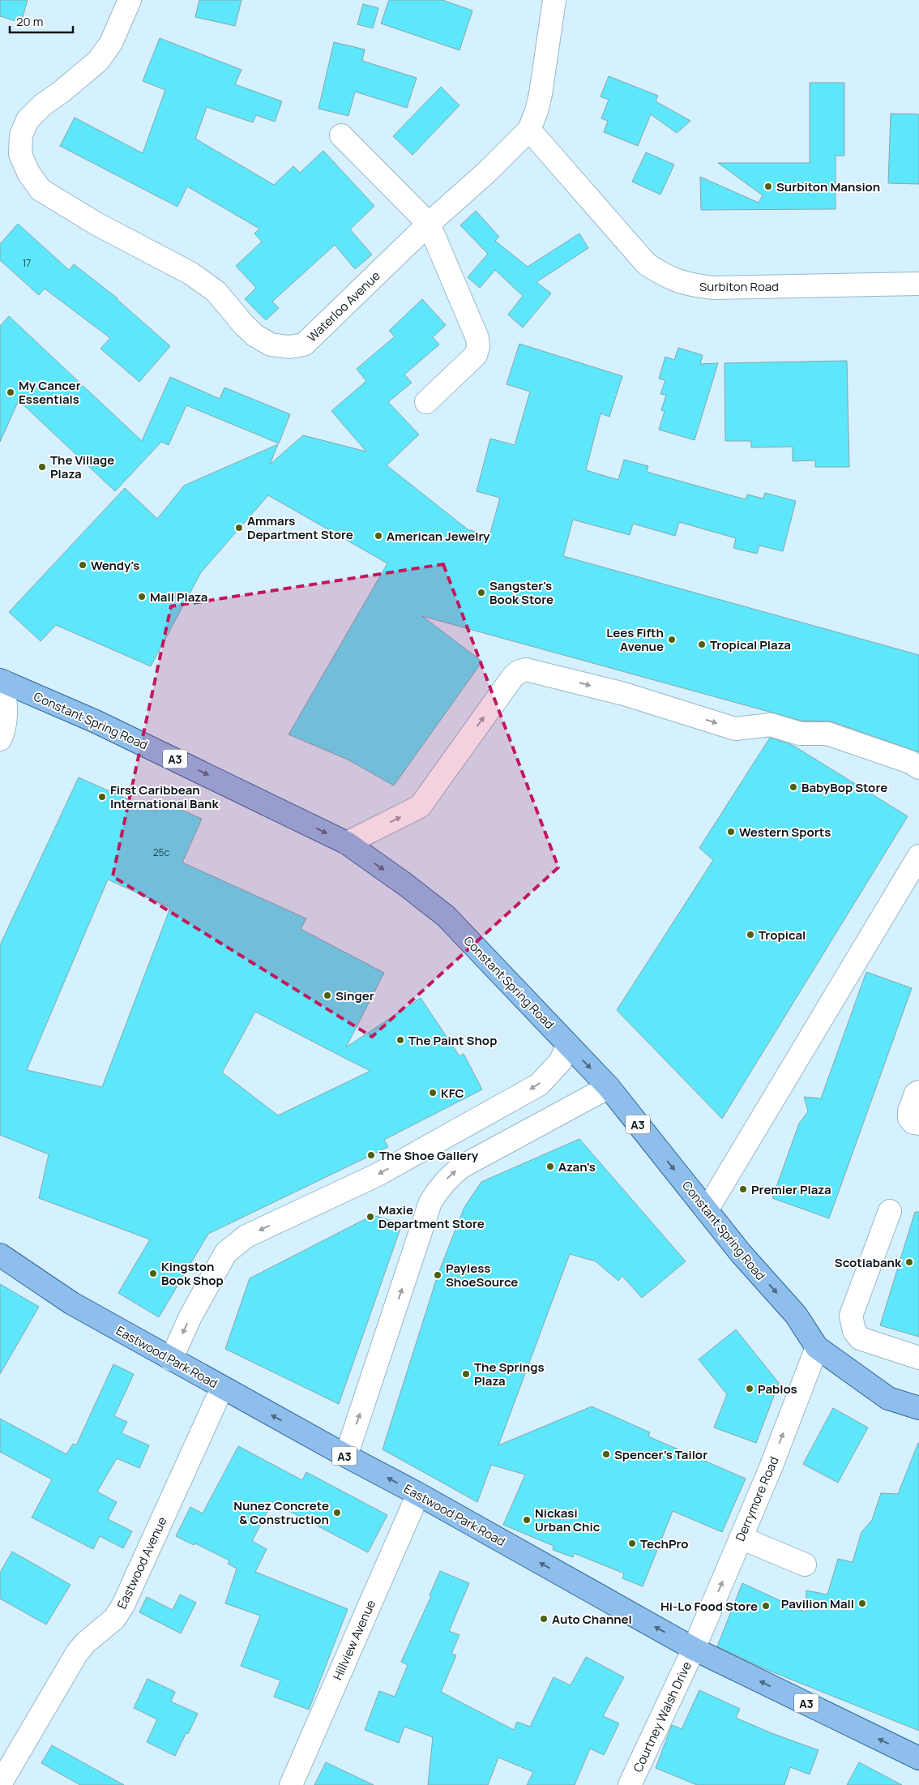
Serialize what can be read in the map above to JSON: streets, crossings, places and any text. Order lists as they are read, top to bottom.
{
  "streets": {
    "main road": ["Constant Spring Road", "A3", "Eastwood Park Road"],
    "street": [
      "Surbiton Road",
      "Waterloo Avenue",
      "Derrymore Road",
      "Eastwood Avenue",
      "Hillview Avenue",
      "Courtney Walsh Drive"
    ]
  },
  "crossings": [
    ["Surbiton Road", "Waterloo Avenue"],
    ["Constant Spring Road", "Derrymore Road"],
    ["Eastwood Park Road", "Derrymore Road"],
    ["Eastwood Park Road", "Eastwood Avenue"],
    ["Eastwood Park Road", "Hillview Avenue"],
    ["Eastwood Park Road", "Courtney Walsh Drive"],
    ["Derrymore Road", "Courtney Walsh Drive"]
  ],
  "one_way": ["Constant Spring Road", "Eastwood Park Road", "Derrymore Road"],
  "places": [
    "Surbiton Mansion",
    "My Cancer Essentials",
    "The Village Plaza",
    "Ammars Department Store",
    "American Jewelry",
    "Wendy's",
    "Sangster's Book Store",
    "Mall Plaza",
    "Lees Fifth Avenue",
    "Tropical Plaza",
    "BabyBop Store",
    "First Caribbean International Bank",
    "Western Sports",
    "Tropical",
    "Singer",
    "The Paint Shop",
    "KFC",
    "The Shoe Gallery",
    "Azan's",
    "Premier Plaza",
    "Maxie Department Store",
    "Scotiabank",
    "Kingston Book Shop",
    "Payless ShoeSource",
    "The Springs Plaza",
    "Pablos",
    "Spencer's Tailor",
    "Nunez Concrete & Construction",
    "Nickasi Urban Chic",
    "TechPro",
    "Pavilion Mall",
    "Hi-Lo Food Store",
    "Auto Channel"
  ],
  "house_numbers": ["17", "25c"],
  "scale_bar": "20 m"
}
